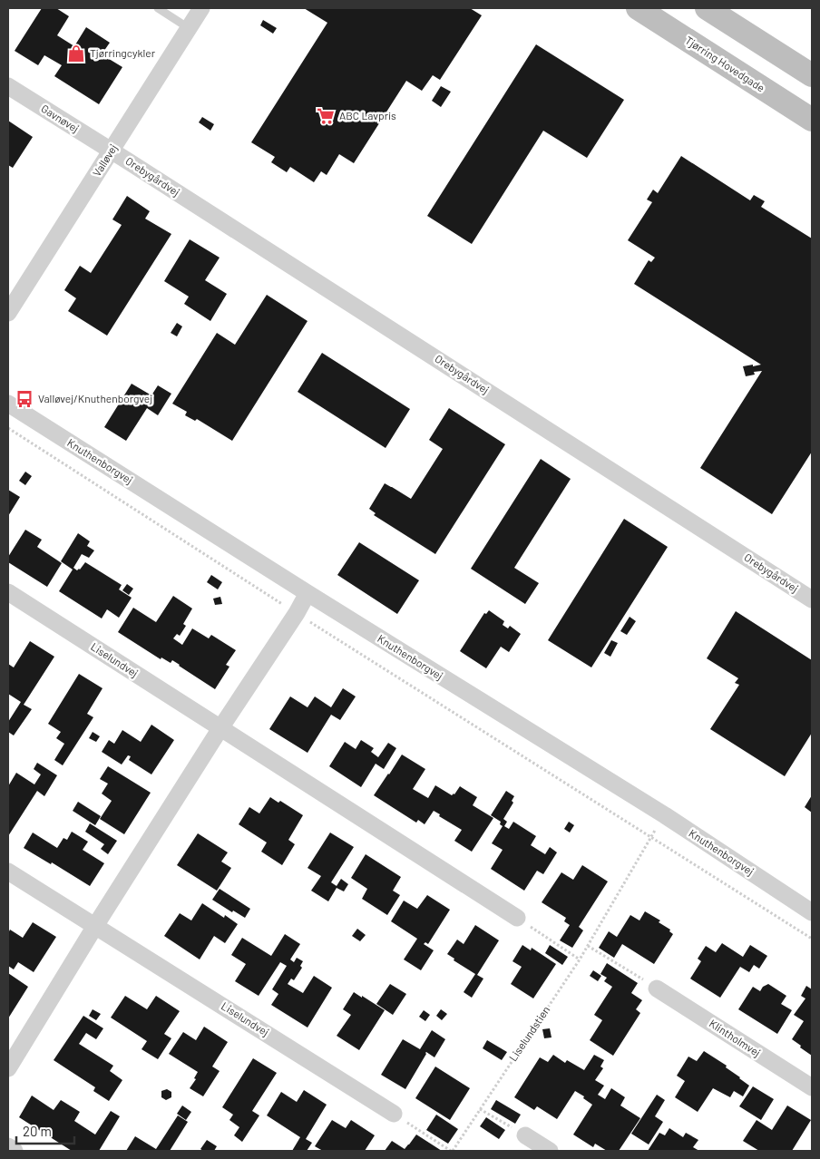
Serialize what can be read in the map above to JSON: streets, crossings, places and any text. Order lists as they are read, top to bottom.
{
  "streets": {
    "main road": ["Tjørring Hovedgade"],
    "street": [
      "Gavnøvej",
      "Valløvej",
      "Orebygårdvej",
      "Knuthenborgvej",
      "Liselundvej",
      "Klintholmvej"
    ],
    "path": ["Liselundstien"]
  },
  "crossings": [
    ["Gavnøvej", "Valløvej"],
    ["Gavnøvej", "Orebygårdvej"],
    ["Valløvej", "Orebygårdvej"],
    ["Knuthenborgvej", "Liselundstien"],
    ["Liselundvej", "Liselundstien"]
  ],
  "places": {
    "shop": ["Tjørringcykler"],
    "supermarket": ["ABC Lavpris"],
    "bus stop": ["Valløvej/Knuthenborgvej"]
  },
  "scale_bar": "20 m"
}
